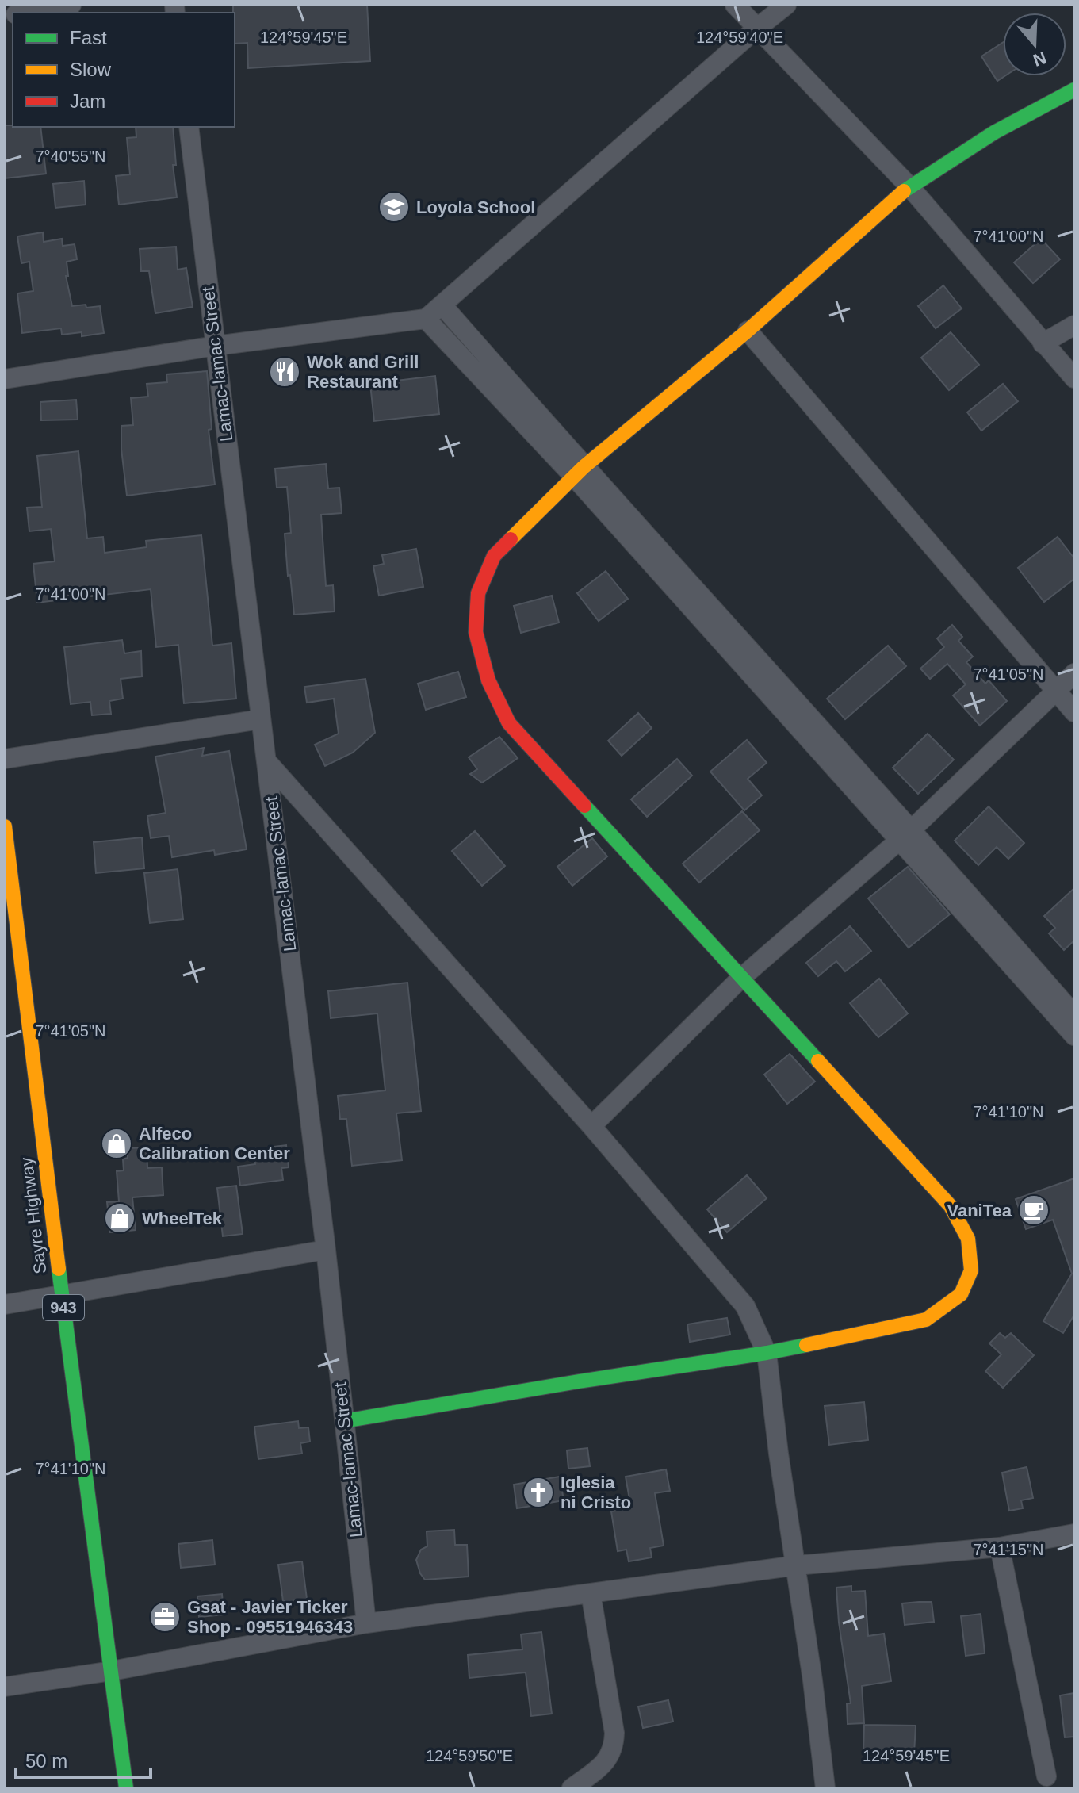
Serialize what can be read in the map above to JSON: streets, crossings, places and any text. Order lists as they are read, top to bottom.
{
  "streets": {
    "main road": ["Sayre Highway", "943"],
    "street": ["Lamac-lamac Street"]
  },
  "places": {
    "school or university": ["Loyola School"],
    "restaurant": ["Wok and Grill Restaurant"],
    "shop": ["Alfeco Calibration Center", "WheelTek"],
    "cafe": ["VaniTea"],
    "church": ["Iglesia ni Cristo"],
    "office": ["Gsat - Javier Ticker Shop - 09551946343"]
  },
  "legend": ["Fast", "Slow", "Jam"],
  "scale_bar": "50 m",
  "north": "bottom",
  "coordinates": [
    "124°59'45\"E",
    "124°59'40\"E",
    "7°40'55\"N",
    "7°41'00\"N",
    "7°41'05\"N",
    "7°41'10\"N",
    "7°41'15\"N",
    "124°59'50\"E"
  ]
}
